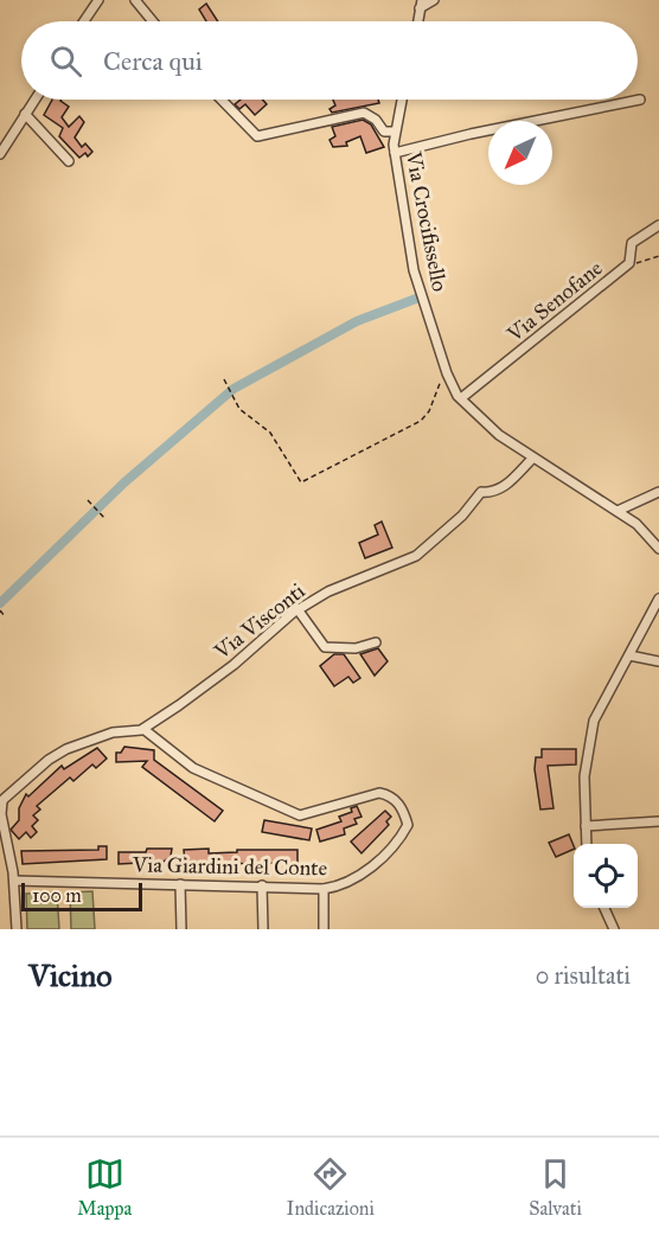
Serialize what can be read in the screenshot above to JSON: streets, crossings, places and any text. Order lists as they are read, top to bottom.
{
  "streets": {
    "street": [
      "Via Crocifissello",
      "Via Senofane",
      "Via Visconti",
      "Via Giardini del Conte"
    ]
  },
  "crossings": [
    ["Via Crocifissello", "Via Senofane"],
    ["Via Crocifissello", "Via Visconti"],
    ["Via Visconti", "Via Giardini del Conte"]
  ],
  "scale_bar": "100 m",
  "north": "bottom left",
  "page": {
    "search": "Cerca qui",
    "scale": "100 m",
    "heading": ["Vicino", "0 risultati"],
    "nav": ["Mappa", "Indicazioni", "Salvati"]
  }
}
